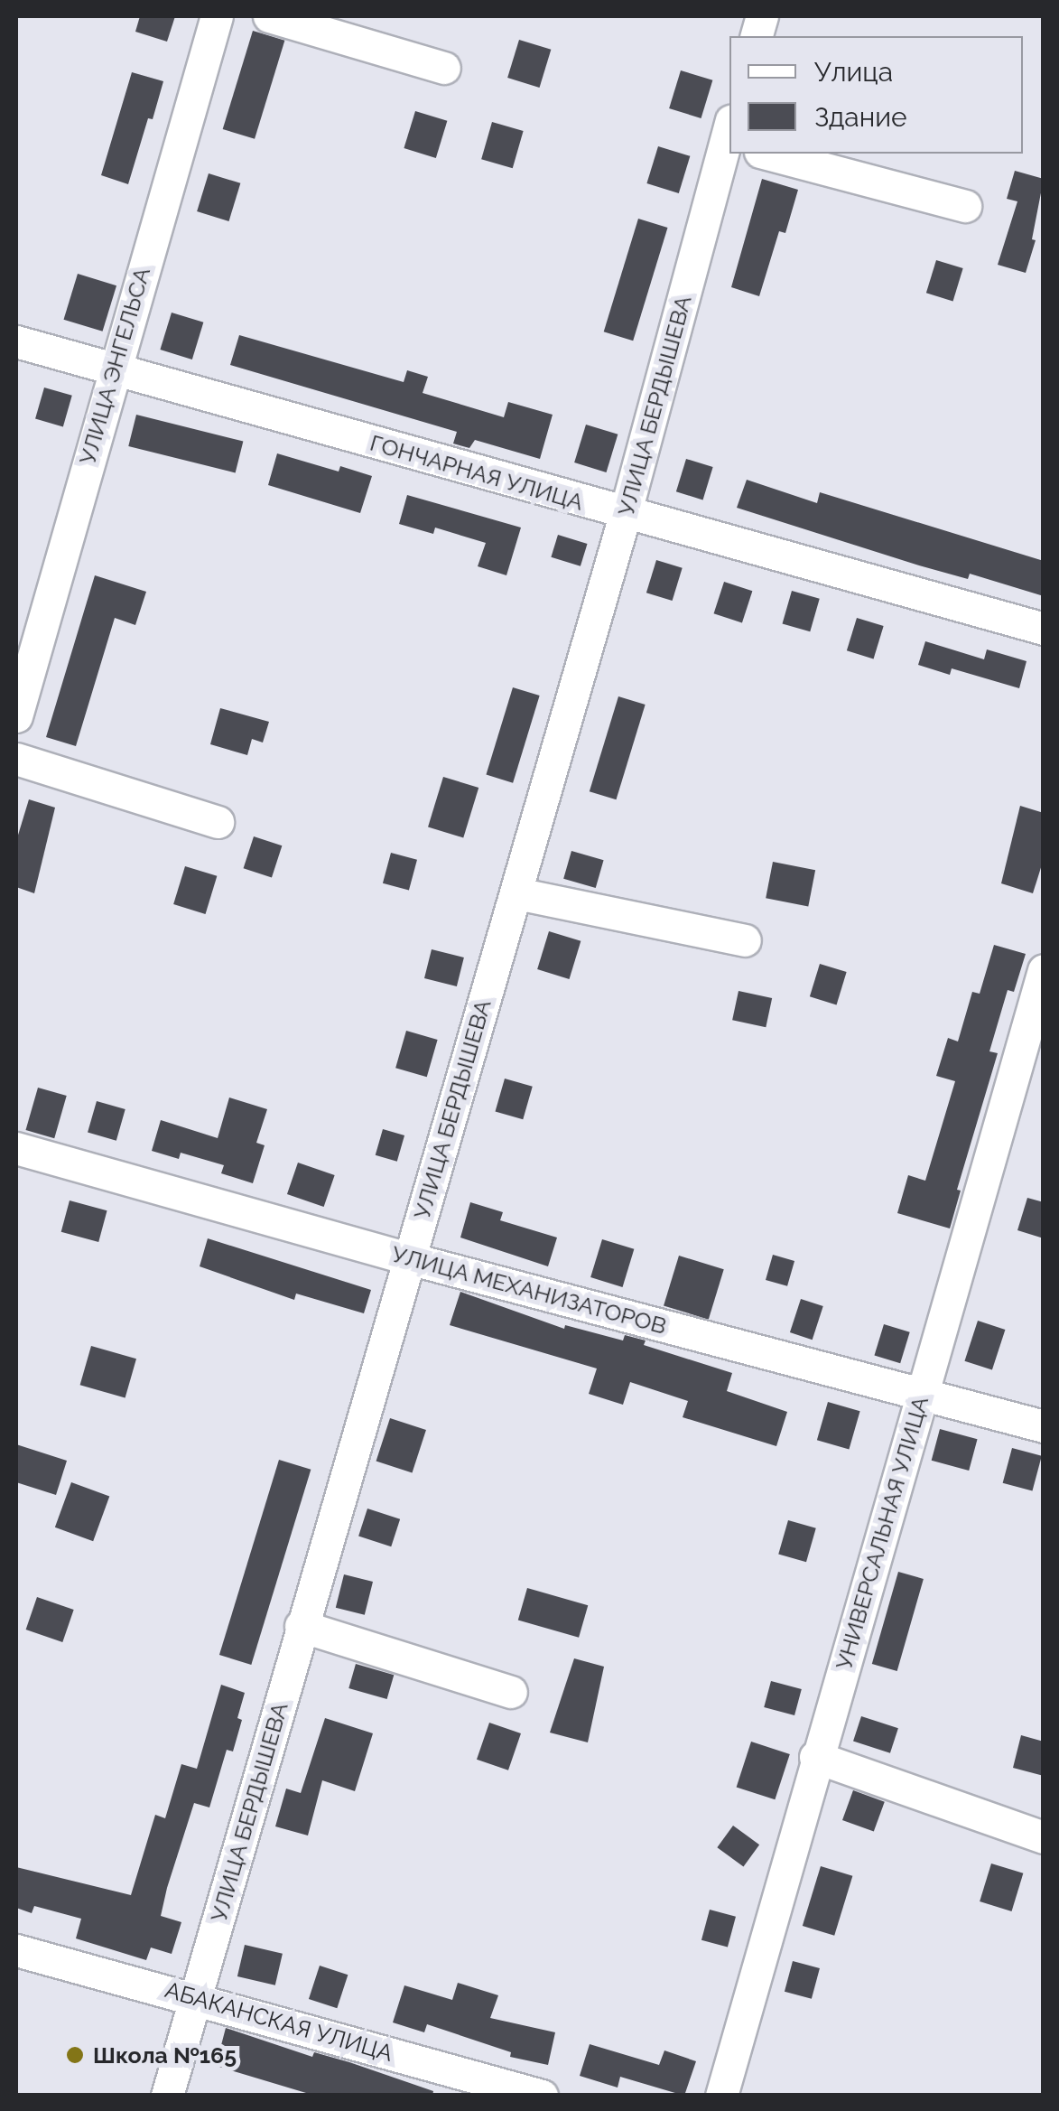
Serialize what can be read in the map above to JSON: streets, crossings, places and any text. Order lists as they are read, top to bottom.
{
  "streets": {
    "street": [
      "УЛИЦА ЭНГЕЛЬСА",
      "УЛИЦА БЕРДЫШЕВА",
      "ГОНЧАРНАЯ УЛИЦА",
      "УЛИЦА МЕХАНИЗАТОРОВ",
      "УНИВЕРСАЛЬНАЯ УЛИЦА",
      "АБАКАНСКАЯ УЛИЦА"
    ]
  },
  "crossings": [
    ["УЛИЦА ЭНГЕЛЬСА", "ГОНЧАРНАЯ УЛИЦА"],
    ["УЛИЦА БЕРДЫШЕВА", "ГОНЧАРНАЯ УЛИЦА"],
    ["УЛИЦА БЕРДЫШЕВА", "УЛИЦА МЕХАНИЗАТОРОВ"],
    ["УЛИЦА БЕРДЫШЕВА", "АБАКАНСКАЯ УЛИЦА"],
    ["УЛИЦА МЕХАНИЗАТОРОВ", "УНИВЕРСАЛЬНАЯ УЛИЦА"]
  ],
  "places": ["Школа №165"],
  "legend": ["Улица", "Здание"]
}
